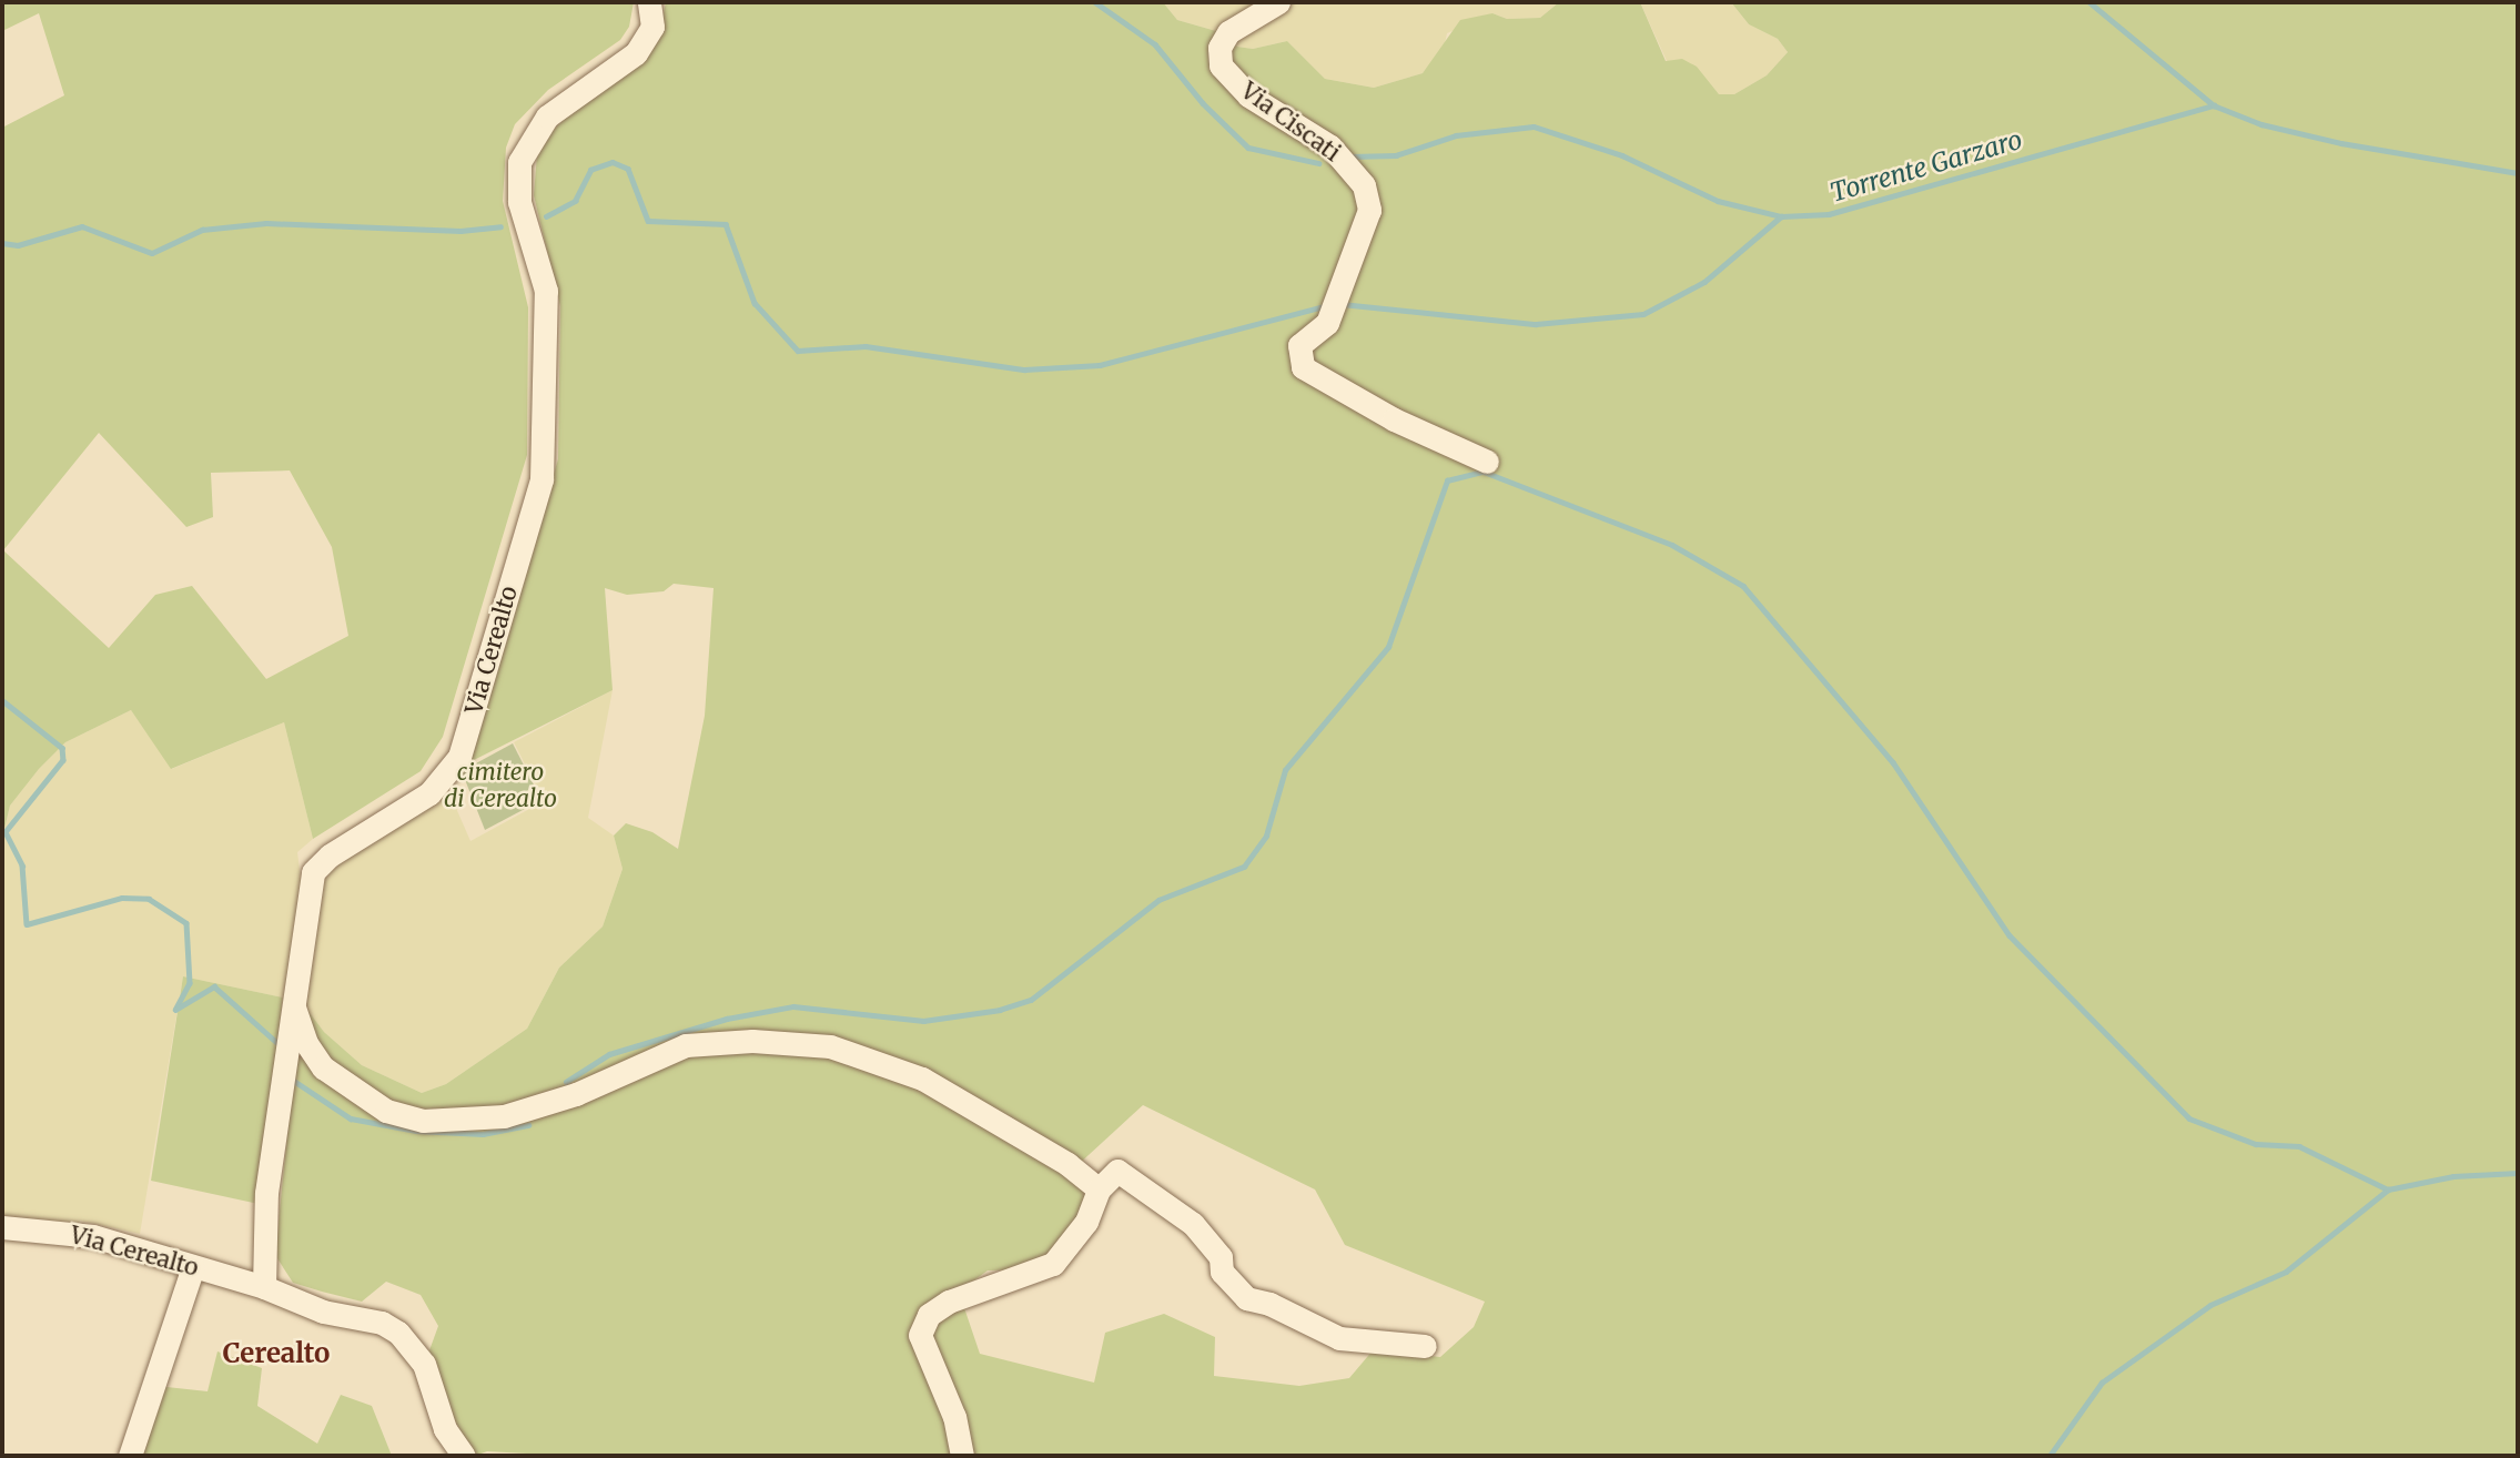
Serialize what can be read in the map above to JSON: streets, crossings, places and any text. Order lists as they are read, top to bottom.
{
  "streets": {
    "street": ["Via Ciscati", "Via Cerealto"]
  },
  "districts": ["Cerealto"],
  "water": ["Torrente Garzaro"],
  "parks": ["cimitero di Cerealto"]
}
